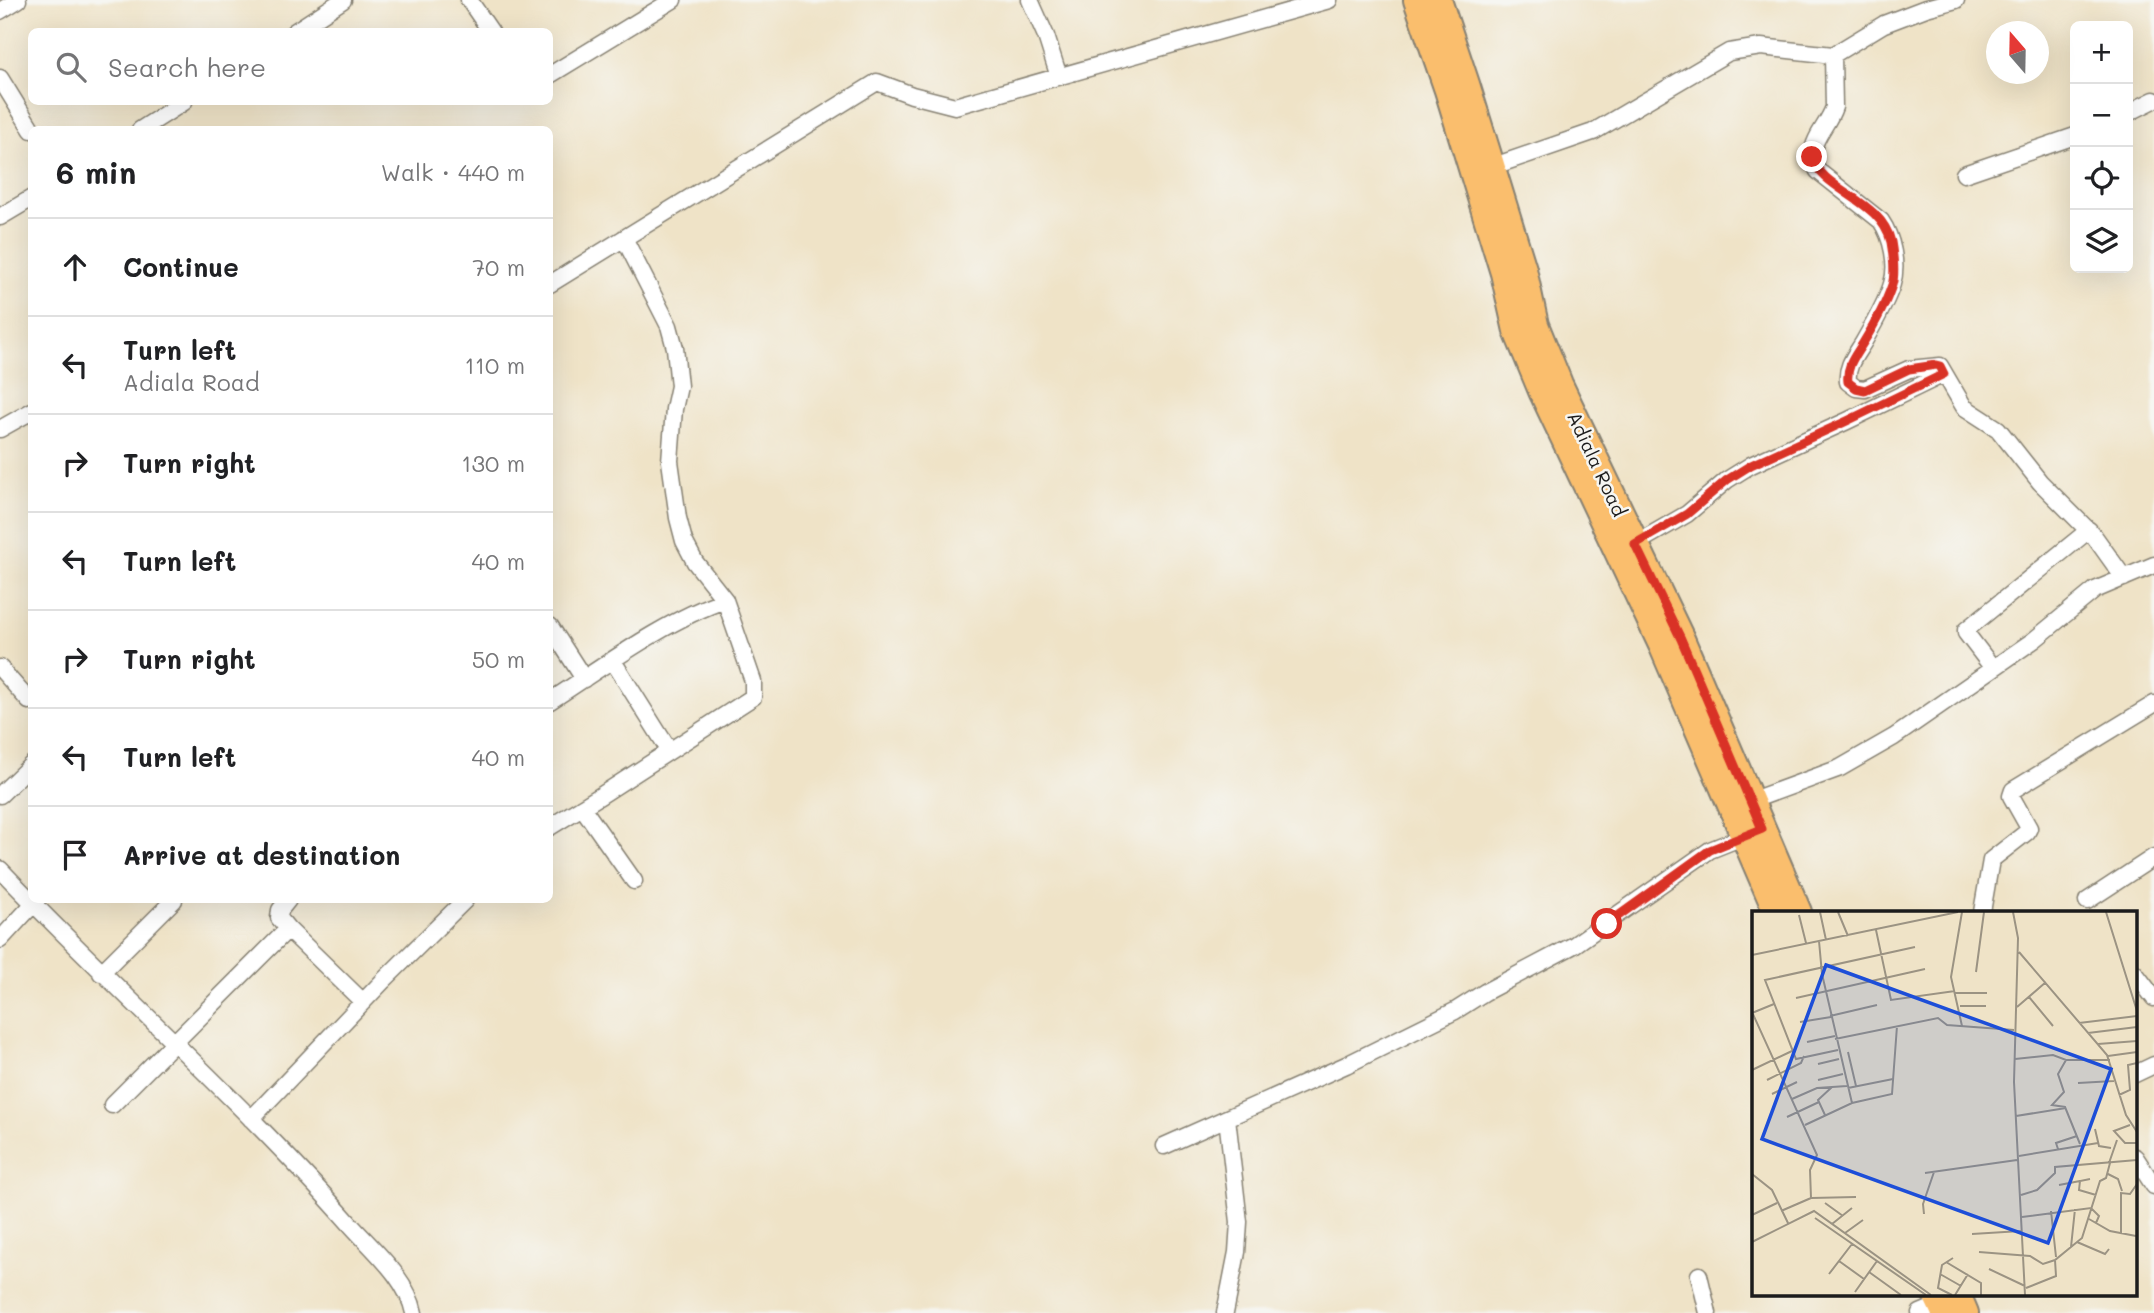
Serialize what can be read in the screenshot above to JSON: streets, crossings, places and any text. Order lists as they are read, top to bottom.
{
  "streets": {
    "main road": ["Adiala Road"]
  },
  "north": "top",
  "page": {
    "map_buttons": ["+", "−"],
    "search": "Search here",
    "heading": ["6 min", "Walk · 440 m"],
    "list": [
      ["Continue", "70 m"],
      ["Turn left", "Adiala Road", "110 m"],
      ["Turn right", "130 m"],
      ["Turn left", "40 m"],
      ["Turn right", "50 m"],
      ["Turn left", "40 m"],
      "Arrive at destination"
    ]
  }
}
